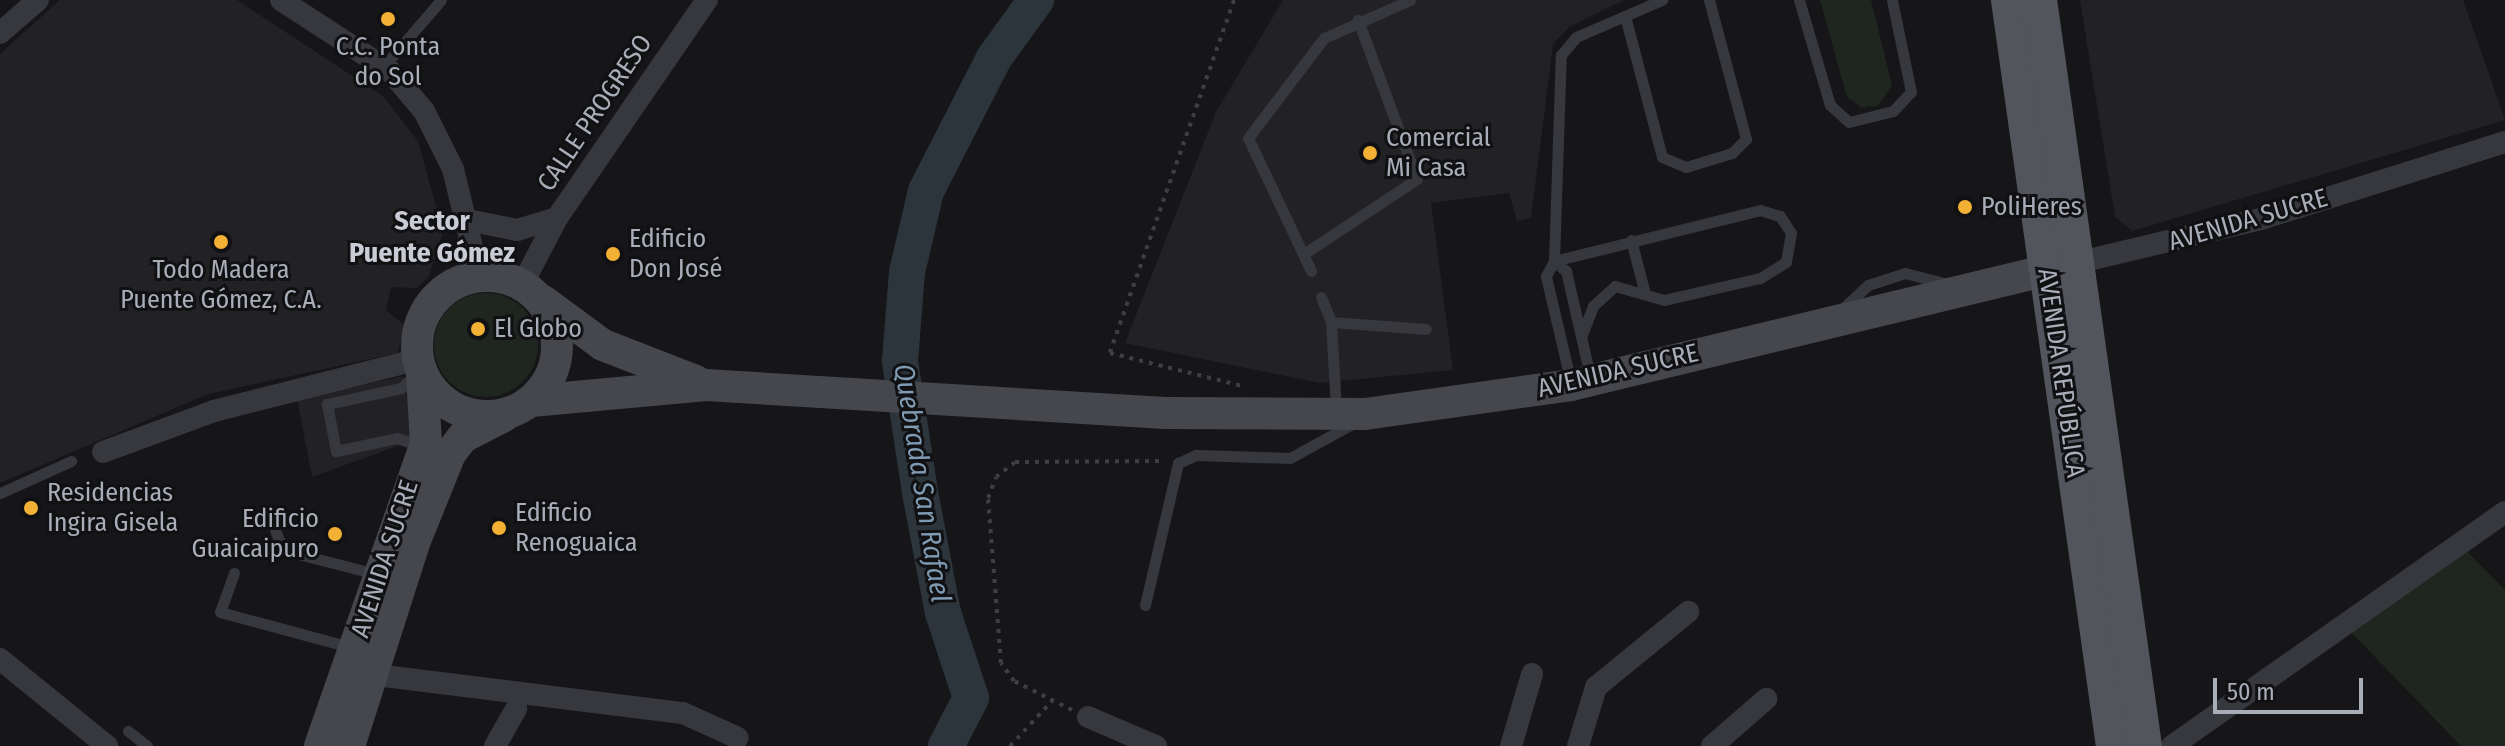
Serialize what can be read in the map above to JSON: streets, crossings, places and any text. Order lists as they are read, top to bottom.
{
  "streets": {
    "main road": ["AVENIDA REPÚBLICA"],
    "street": ["CALLE PROGRESO", "AVENIDA SUCRE"]
  },
  "crossings": [
    ["CALLE PROGRESO", "AVENIDA SUCRE"],
    ["AVENIDA SUCRE", "AVENIDA REPÚBLICA"]
  ],
  "districts": ["Sector Puente Gómez"],
  "water": ["Quebrada San Rafael"],
  "places": [
    "C.C. Ponta do Sol",
    "Comercial Mi Casa",
    "PoliHeres",
    "Todo Madera Puente Gómez, C.A.",
    "Edificio Don José",
    "El Globo",
    "Residencias Ingira Gisela",
    "Edificio Renoguaica",
    "Edificio Guaicaipuro"
  ],
  "scale_bar": "50 m"
}
